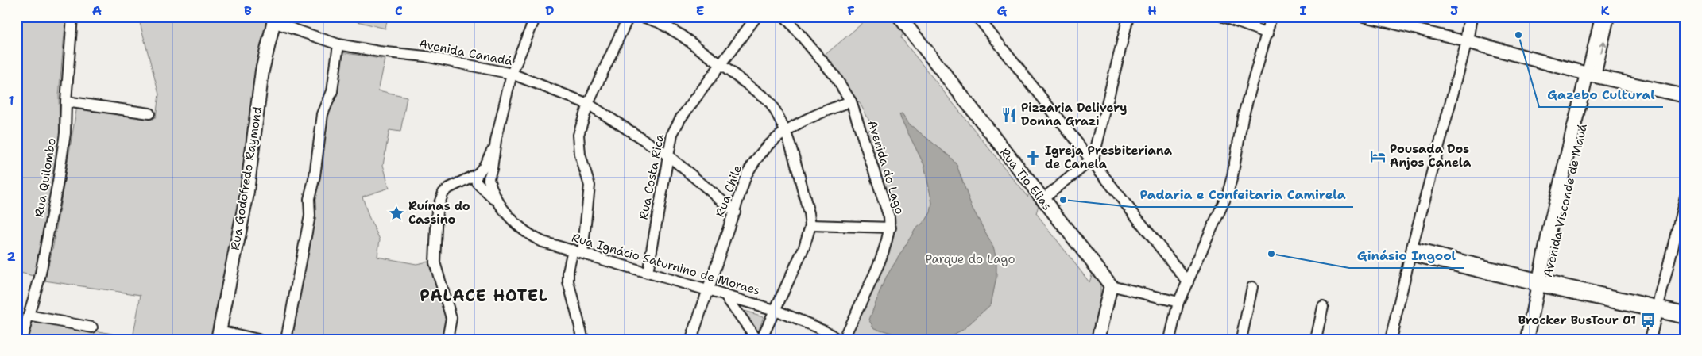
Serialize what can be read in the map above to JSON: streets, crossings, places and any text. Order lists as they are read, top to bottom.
{
  "streets": {
    "main road": ["Rua Godofredo Raymond", "Rua Tio Elias", "Avenida Visconde de Mauá"],
    "street": [
      "Avenida Canadá",
      "Avenida do Lago",
      "Rua Costa Rica",
      "Rua Quilombo",
      "Rua Chile",
      "Rua Ignácio Saturnino de Moraes"
    ]
  },
  "crossings": [
    ["Avenida Canadá", "Rua Costa Rica"],
    ["Avenida Canadá", "Rua Godofredo Raymond"],
    ["Avenida Canadá", "Rua Chile"],
    ["Avenida do Lago", "Rua Chile"],
    ["Avenida do Lago", "Rua Ignácio Saturnino de Moraes"],
    ["Rua Costa Rica", "Rua Ignácio Saturnino de Moraes"],
    ["Rua Chile", "Rua Ignácio Saturnino de Moraes"]
  ],
  "districts": ["PALACE HOTEL"],
  "parks": ["Parque do Lago"],
  "places": {
    "other": ["Gazebo Cultural", "Padaria e Confeitaria Camirela", "Ginásio Ingool"],
    "restaurant": ["Pizzaria Delivery Donna Grazi"],
    "hotel": ["Pousada Dos Anjos Canela"],
    "church": ["Igreja Presbiteriana de Canela"],
    "place": ["Ruínas do Cassino"],
    "bus stop": ["Brocker BusTour 01"]
  },
  "grid": {
    "columns": [
      "A",
      "B",
      "C",
      "D",
      "E",
      "F",
      "G",
      "H",
      "I",
      "J",
      "K"
    ],
    "rows": ["1", "2"]
  }
}
